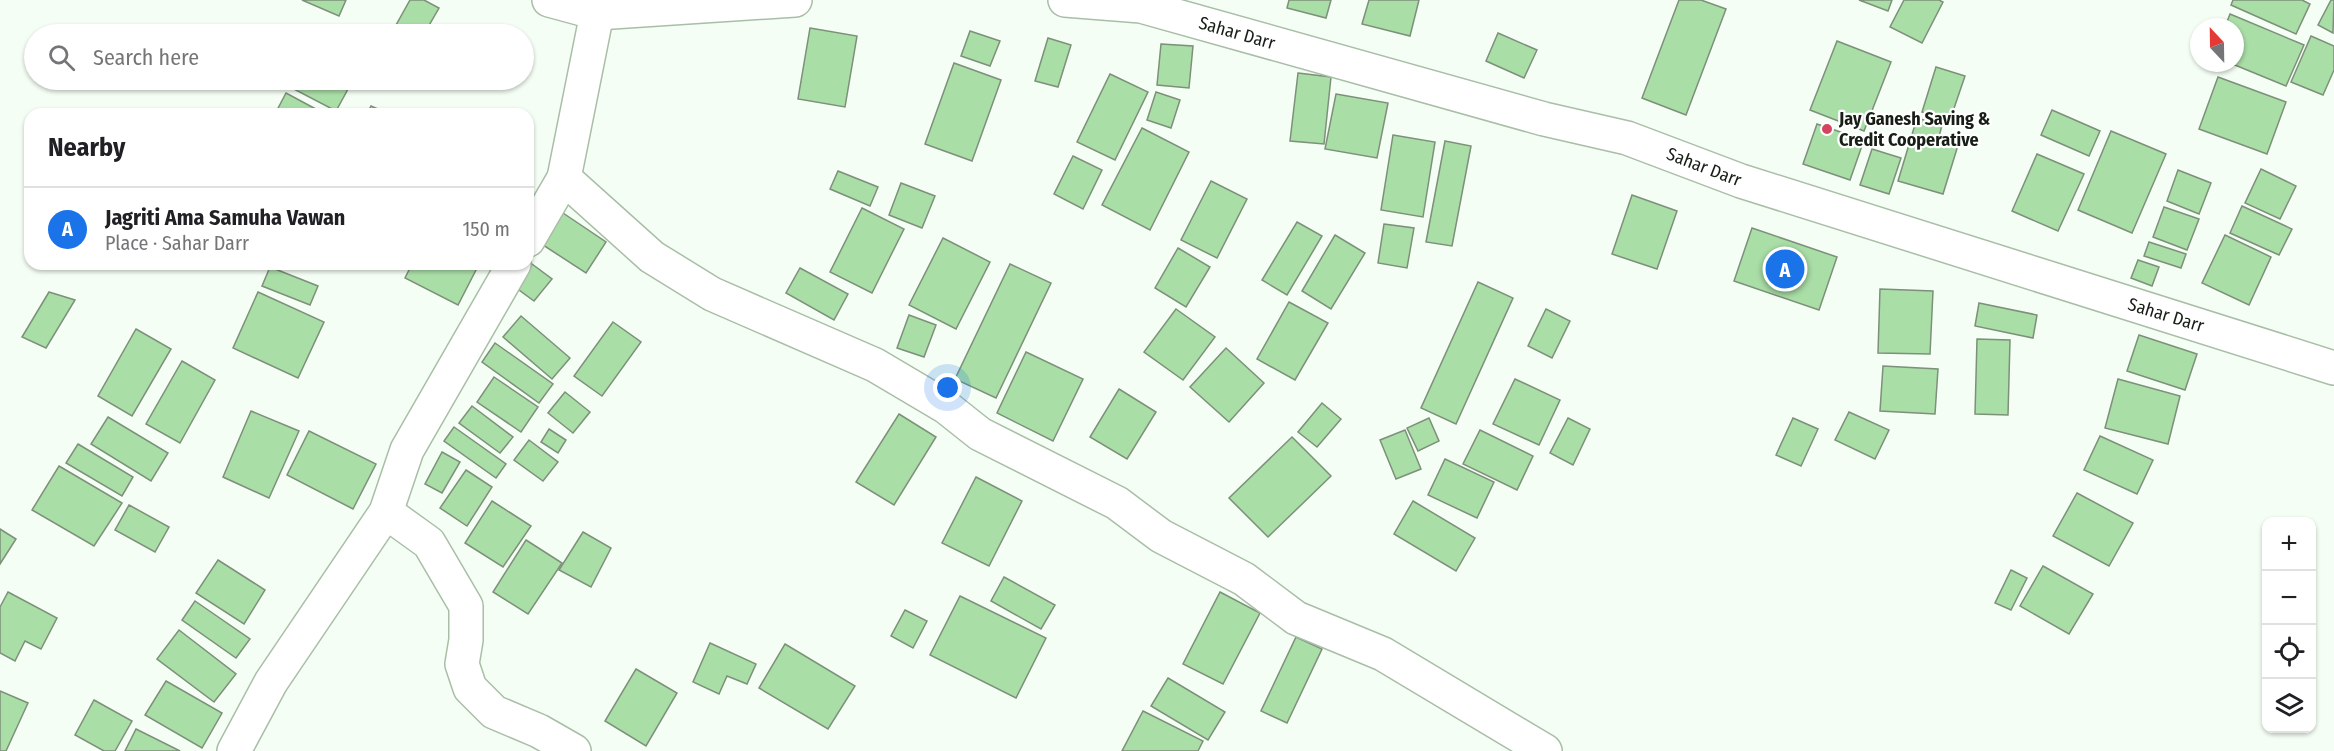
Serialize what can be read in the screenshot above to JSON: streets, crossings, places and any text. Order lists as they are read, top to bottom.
{
  "streets": {
    "street": ["Sahar Darr"]
  },
  "places": ["Jay Ganesh Saving & Credit Cooperative"],
  "north": "top",
  "page": {
    "search": "Search here",
    "heading": "Nearby",
    "list": [
      {
        "mark": "A",
        "name": "Jagriti Ama Samuha Vawan",
        "note": "Place · Sahar Darr",
        "value": "150 m"
      }
    ],
    "pins": "A",
    "map_buttons": ["+", "−"]
  }
}
